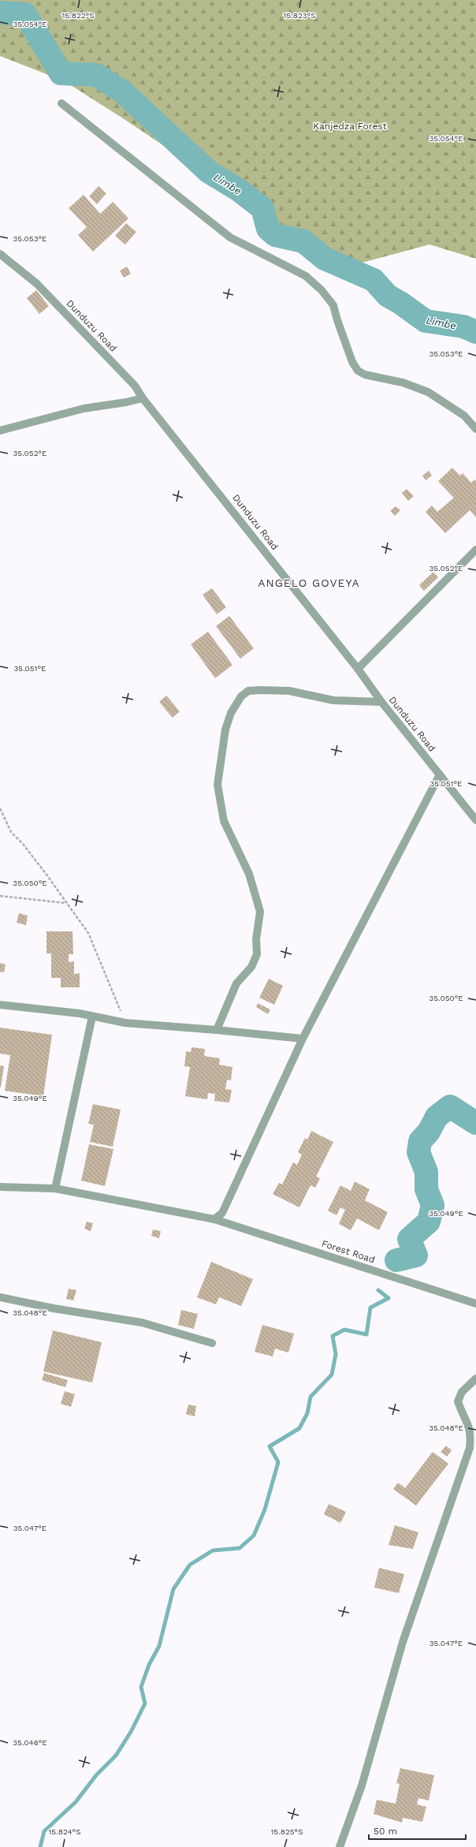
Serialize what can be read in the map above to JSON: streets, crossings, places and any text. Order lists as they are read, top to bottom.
{
  "streets": {
    "street": ["Dunduzu Road", "Forest Road"]
  },
  "districts": ["ANGELO GOVEYA"],
  "water": ["Limbe"],
  "parks": ["Kanjedza Forest"],
  "scale_bar": "50 m",
  "coordinates": [
    "15.822°S",
    "15.823°S",
    "35.054°E",
    "35.053°E",
    "35.052°E",
    "35.051°E",
    "35.050°E",
    "35.049°E",
    "35.048°E",
    "35.047°E",
    "35.046°E",
    "15.824°S",
    "15.825°S"
  ]
}
